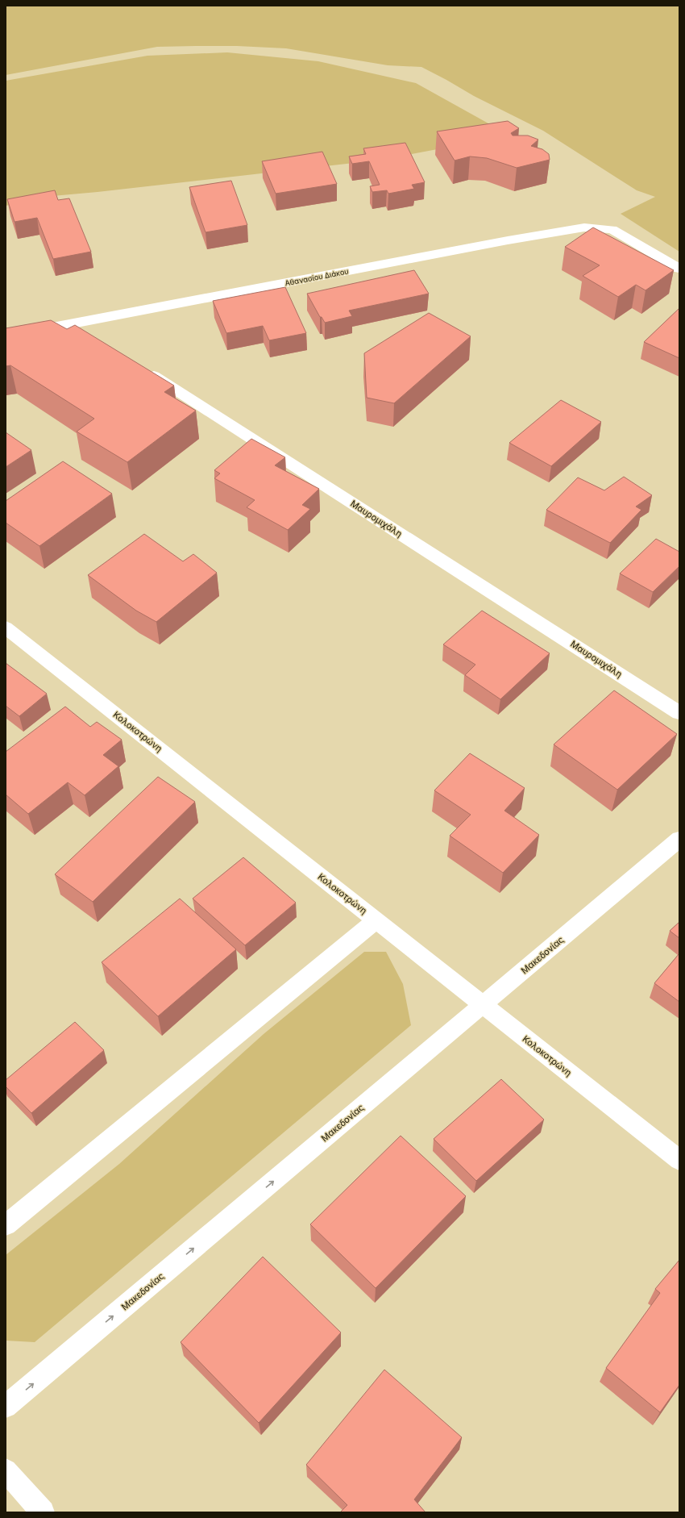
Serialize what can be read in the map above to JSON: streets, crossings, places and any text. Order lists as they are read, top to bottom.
{
  "streets": {
    "street": [
      "Αθανασίου Διάκου",
      "Μαυρομιχάλη",
      "Κολοκοτρώνη",
      "Μακεδονίας"
    ]
  },
  "crossings": [
    ["Κολοκοτρώνη", "Μακεδονίας"]
  ]
}
